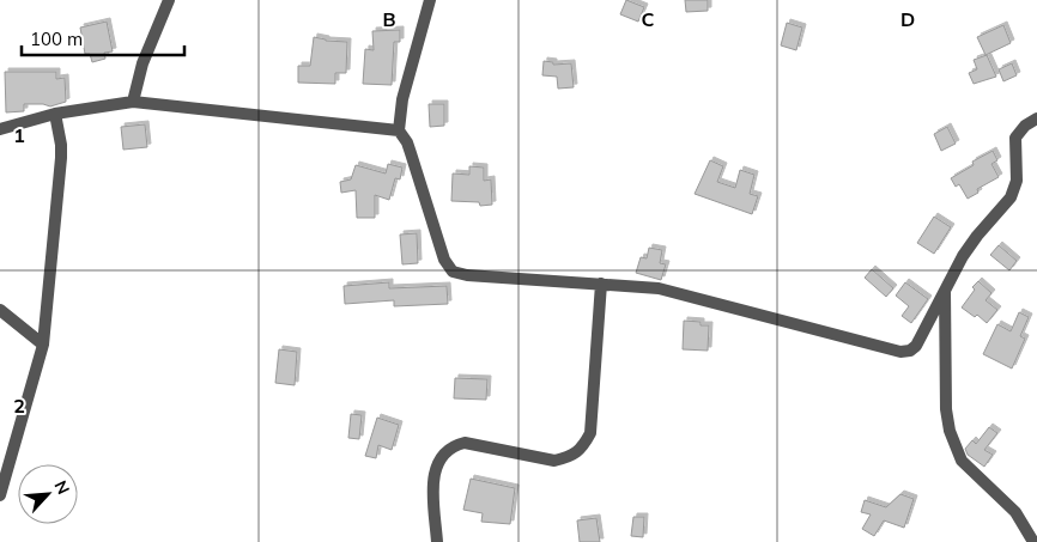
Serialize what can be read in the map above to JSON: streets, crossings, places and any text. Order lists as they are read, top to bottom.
{
  "scale_bar": "100 m",
  "north": "top right",
  "grid": {
    "columns": ["B", "C", "D"],
    "rows": ["1", "2"]
  }
}
